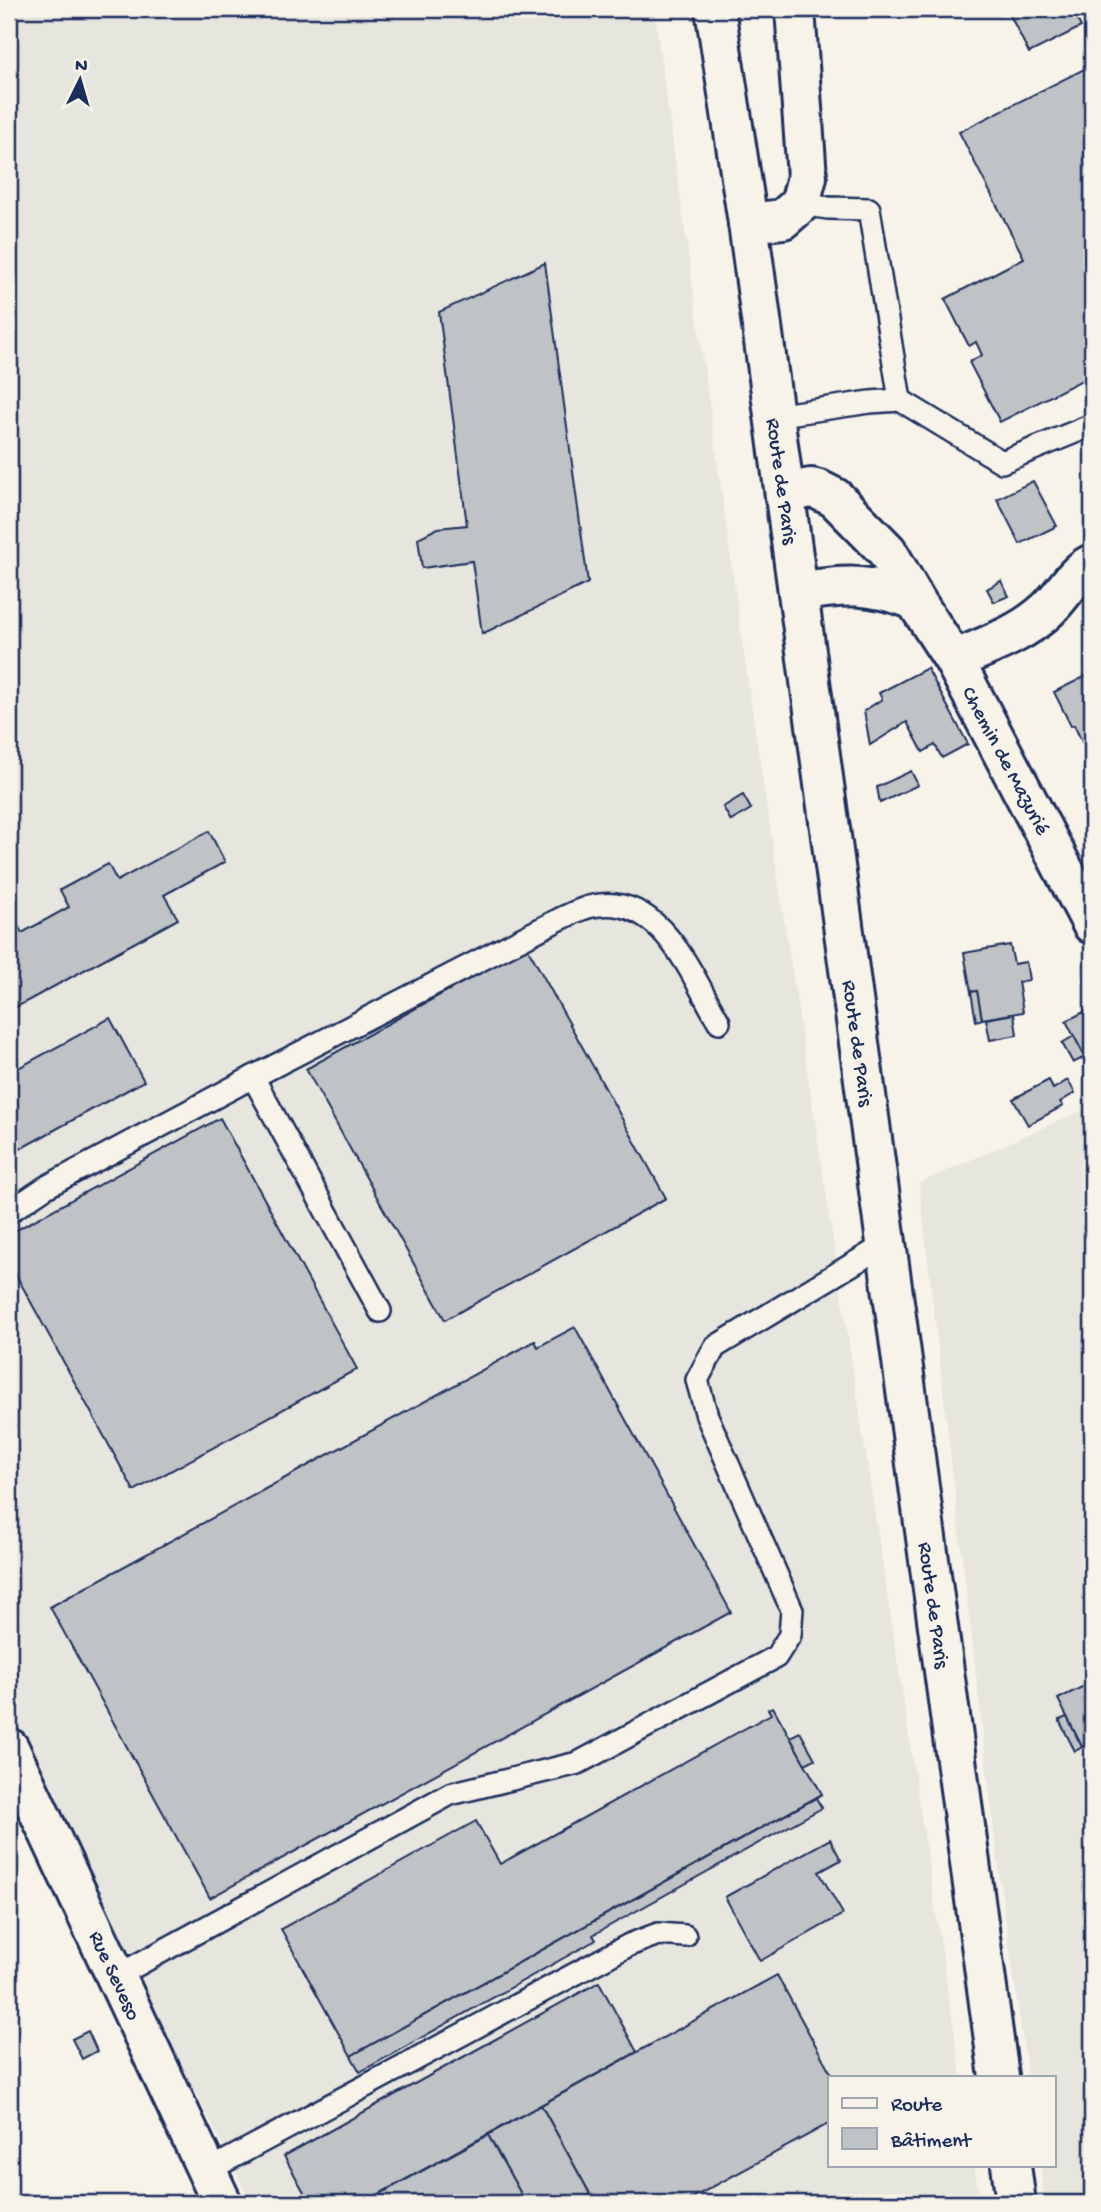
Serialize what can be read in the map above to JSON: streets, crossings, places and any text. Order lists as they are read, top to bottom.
{
  "streets": {
    "main road": ["Route de Paris", "Chemin de Mazurié", "Rue Seveso"]
  },
  "crossings": [
    ["Route de Paris", "Chemin de Mazurié"]
  ],
  "legend": ["Route", "Bâtiment"],
  "north": "top"
}
